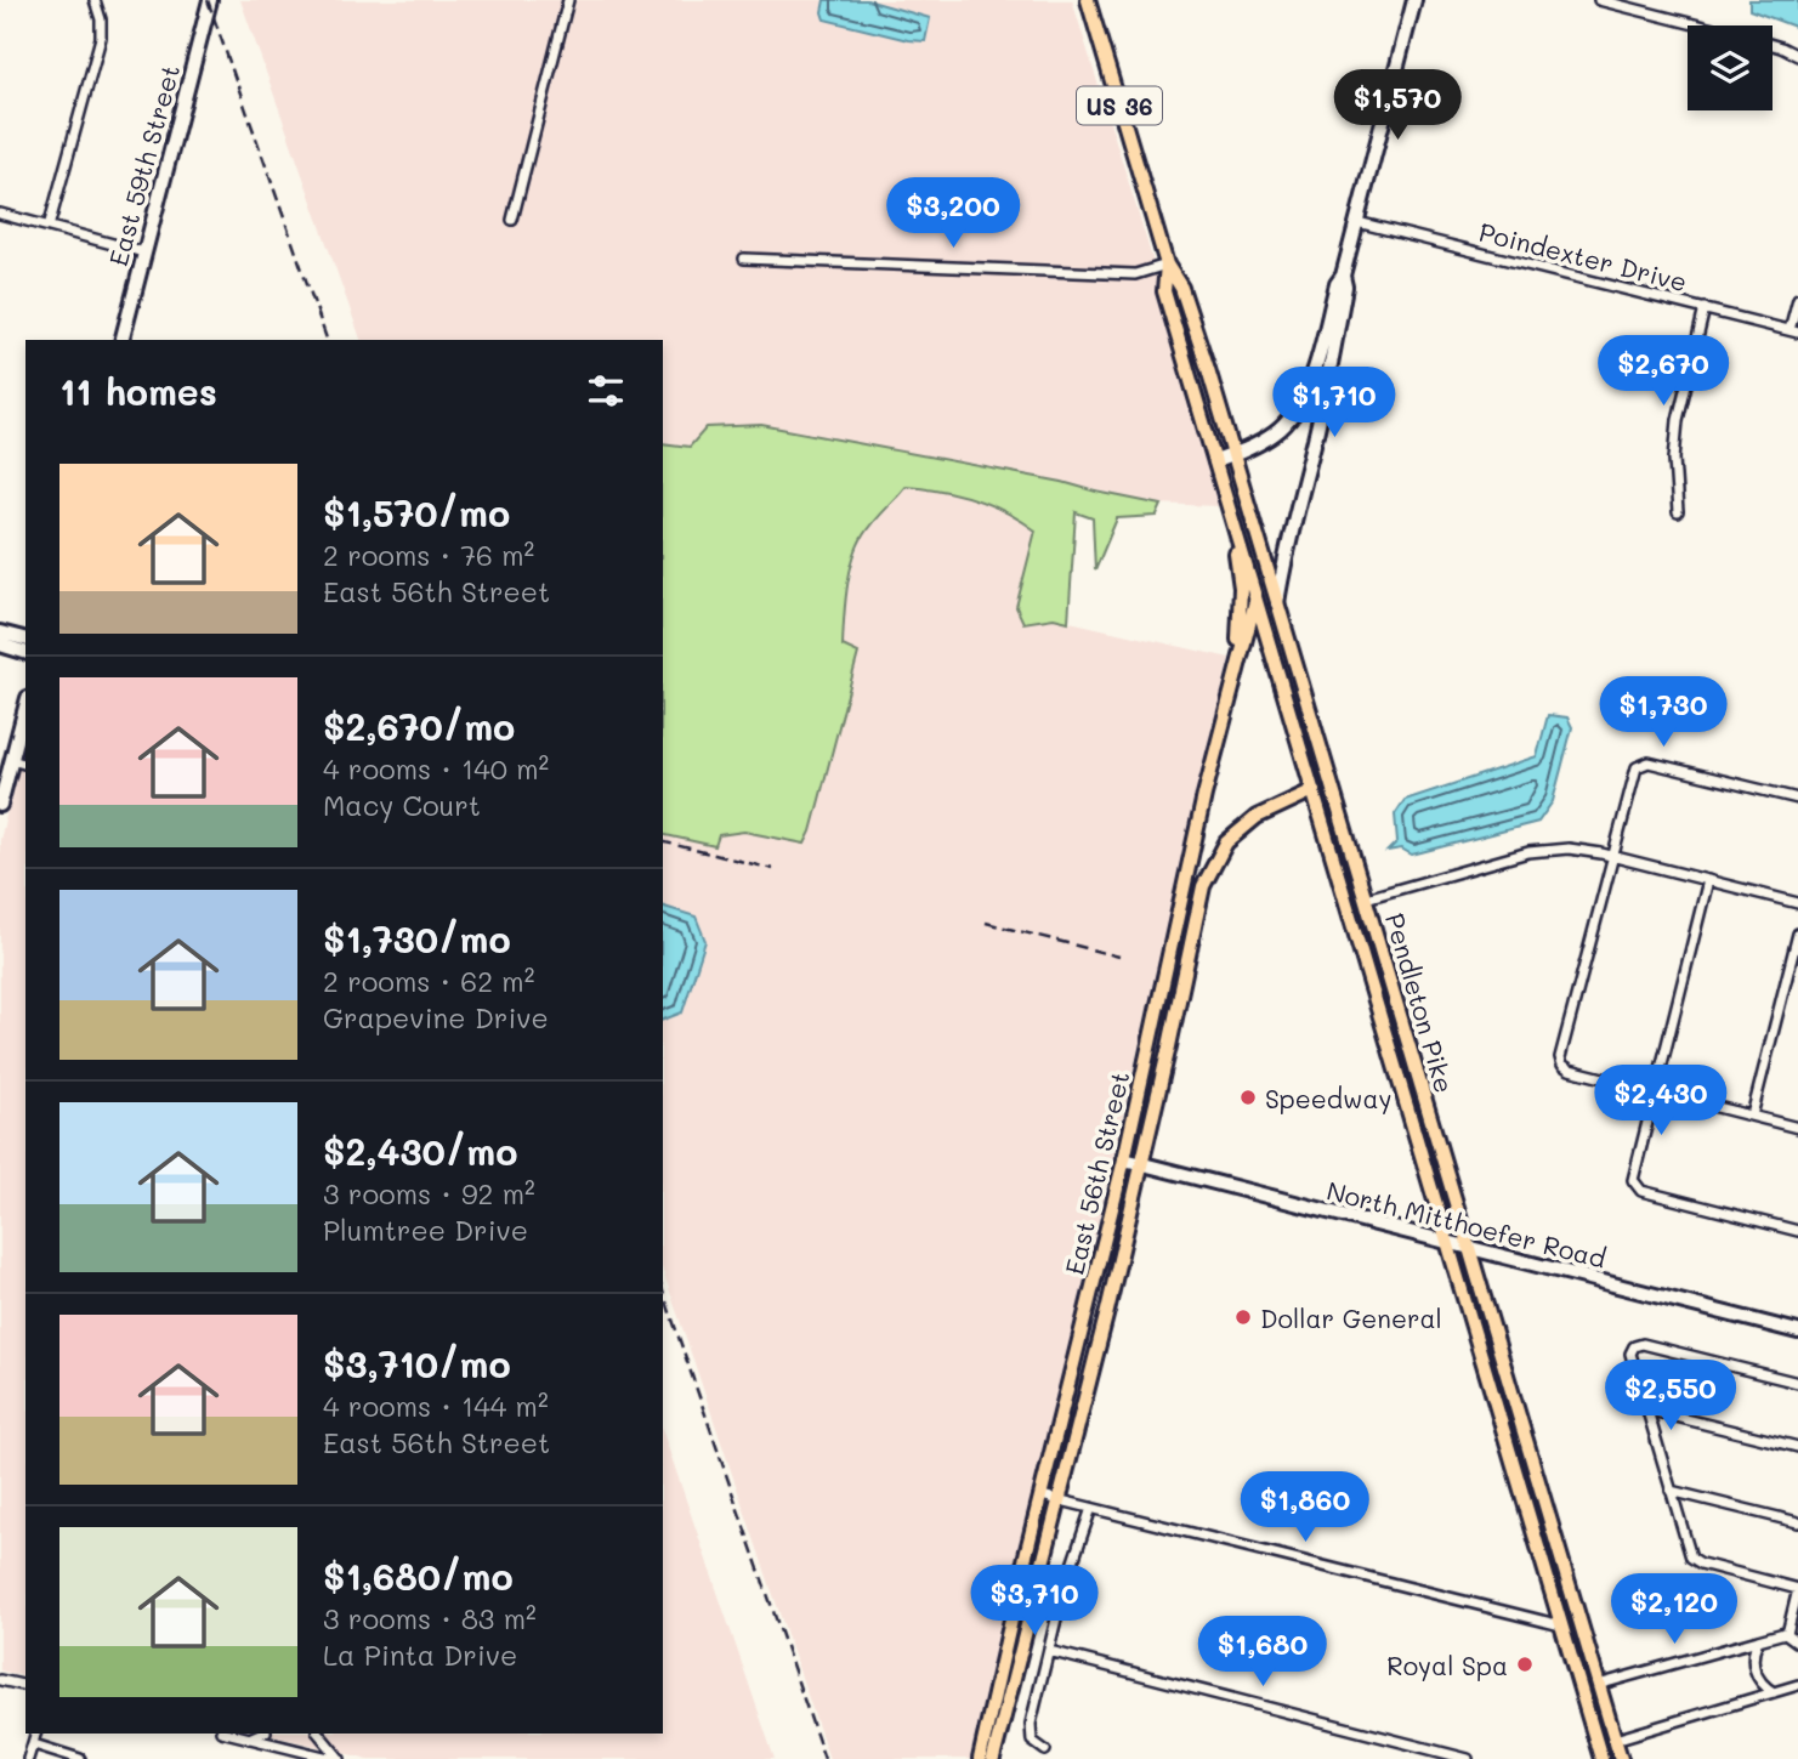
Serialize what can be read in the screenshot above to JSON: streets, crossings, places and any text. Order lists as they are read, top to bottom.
{
  "streets": {
    "main road": [
      "US 36",
      "East 59th Street",
      "Pendleton Pike",
      "East 56th Street",
      "North Mitthoefer Road"
    ],
    "street": ["Poindexter Drive"]
  },
  "crossings": [
    ["Pendleton Pike", "East 56th Street"],
    ["Pendleton Pike", "North Mitthoefer Road"],
    ["East 56th Street", "North Mitthoefer Road"]
  ],
  "places": ["Speedway", "Dollar General", "Royal Spa"],
  "page": {
    "price": [
      "$1,570",
      "$3,200",
      "$2,670",
      "$1,710",
      "$1,730",
      "$2,430",
      "$2,550",
      "$1,860",
      "$3,710",
      "$2,120",
      "$1,680"
    ],
    "heading": "11 homes",
    "list": [
      {
        "name": "$1,570/mo",
        "note": "2 rooms · 76 m² · East 56th Street"
      },
      {
        "name": "$2,670/mo",
        "note": "4 rooms · 140 m² · Macy Court"
      },
      {
        "name": "$1,730/mo",
        "note": "2 rooms · 62 m² · Grapevine Drive"
      },
      {
        "name": "$2,430/mo",
        "note": "3 rooms · 92 m² · Plumtree Drive"
      },
      {
        "name": "$3,710/mo",
        "note": "4 rooms · 144 m² · East 56th Street"
      },
      {
        "name": "$1,680/mo",
        "note": "3 rooms · 83 m² · La Pinta Drive"
      }
    ]
  }
}
